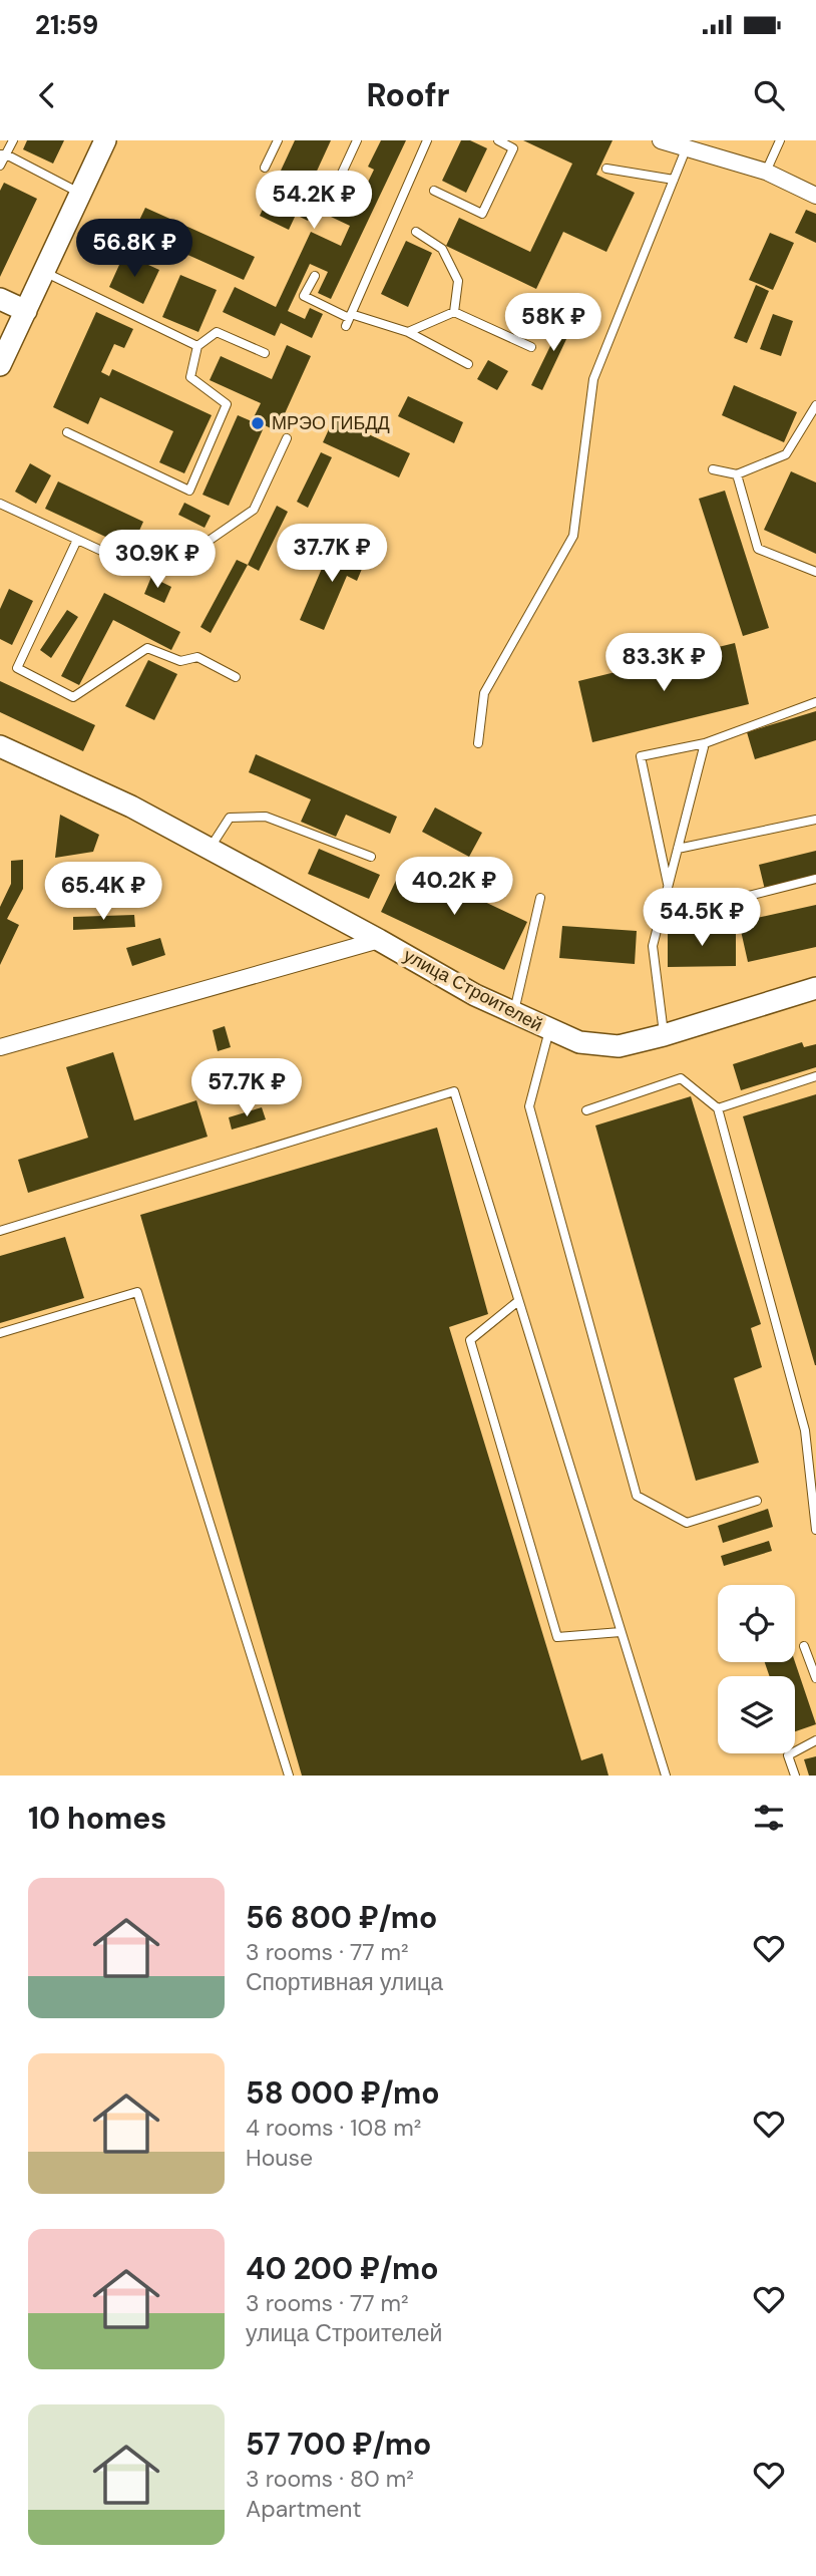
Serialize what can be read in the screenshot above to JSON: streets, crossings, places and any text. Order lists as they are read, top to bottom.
{
  "streets": {
    "street": ["улица Строителей"]
  },
  "places": ["МРЭО ГИБДД"],
  "page": {
    "status": "21:59",
    "header": "Roofr",
    "price": [
      "54.2K ₽",
      "56.8K ₽",
      "58K ₽",
      "37.7K ₽",
      "30.9K ₽",
      "83.3K ₽",
      "40.2K ₽",
      "65.4K ₽",
      "54.5K ₽",
      "57.7K ₽"
    ],
    "heading": "10 homes",
    "list": [
      {
        "name": "56 800 ₽/mo",
        "note": "3 rooms · 77 m² · Спортивная улица"
      },
      {
        "name": "58 000 ₽/mo",
        "note": "4 rooms · 108 m² · House"
      },
      {
        "name": "40 200 ₽/mo",
        "note": "3 rooms · 77 m² · улица Строителей"
      },
      {
        "name": "57 700 ₽/mo",
        "note": "3 rooms · 80 m² · Apartment"
      }
    ]
  }
}
